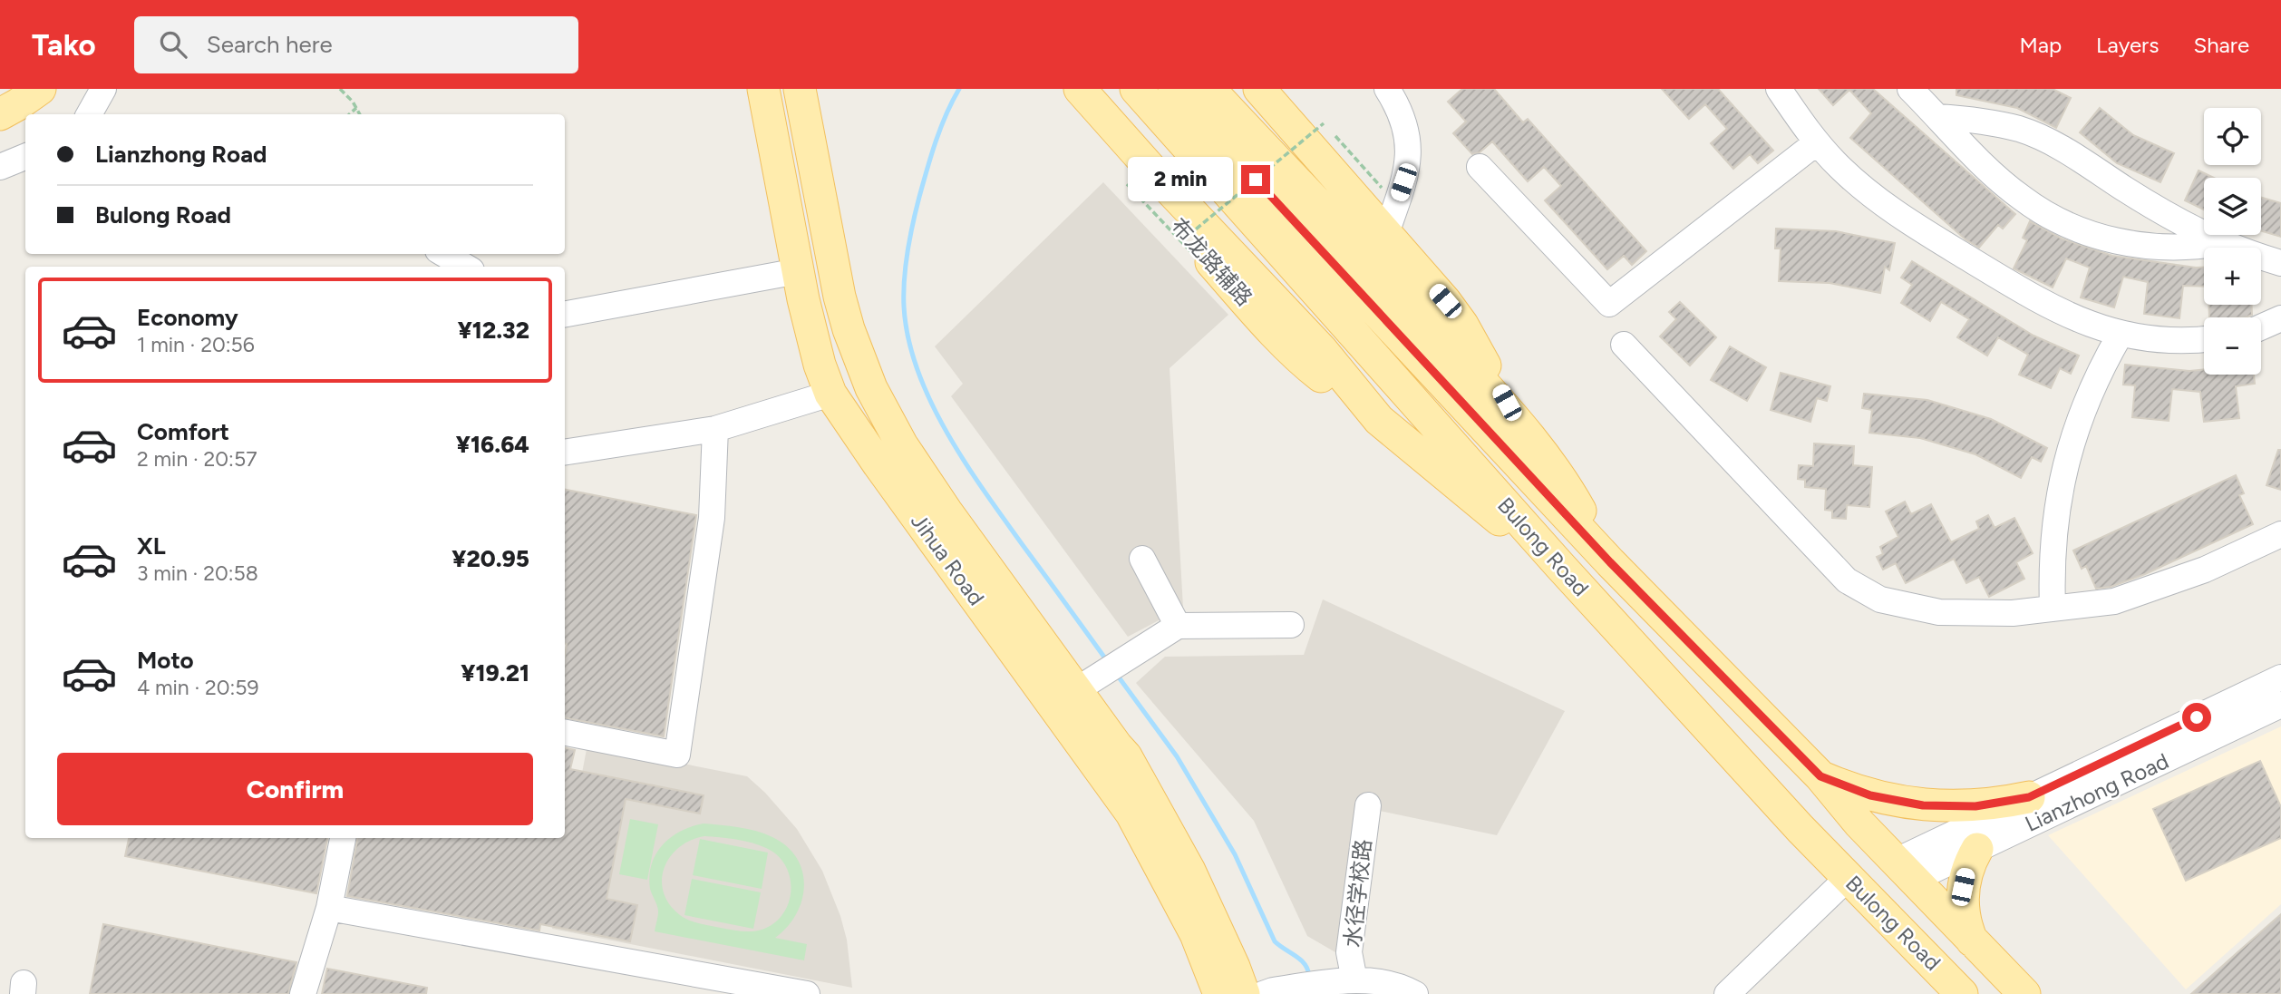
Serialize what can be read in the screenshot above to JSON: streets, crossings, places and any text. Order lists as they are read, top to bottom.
{
  "streets": {
    "main road": ["布龙路辅路", "Bulong Road", "Jihua Road"],
    "street": ["Lianzhong Road", "水径学校路"]
  },
  "crossings": [
    ["Bulong Road", "Lianzhong Road"]
  ],
  "page": {
    "header": "Tako",
    "search": "Search here",
    "nav": ["Map", "Layers", "Share"],
    "map_buttons": ["+", "−"],
    "banner": ["Lianzhong Road", "Bulong Road"],
    "bubble": "2 min",
    "list": [
      {
        "name": "Economy",
        "note": "1 min · 20:56",
        "value": "¥12.32"
      },
      {
        "name": "Comfort",
        "note": "2 min · 20:57",
        "value": "¥16.64"
      },
      {
        "name": "XL",
        "note": "3 min · 20:58",
        "value": "¥20.95"
      },
      {
        "name": "Moto",
        "note": "4 min · 20:59",
        "value": "¥19.21"
      }
    ],
    "buttons": "Confirm"
  }
}
